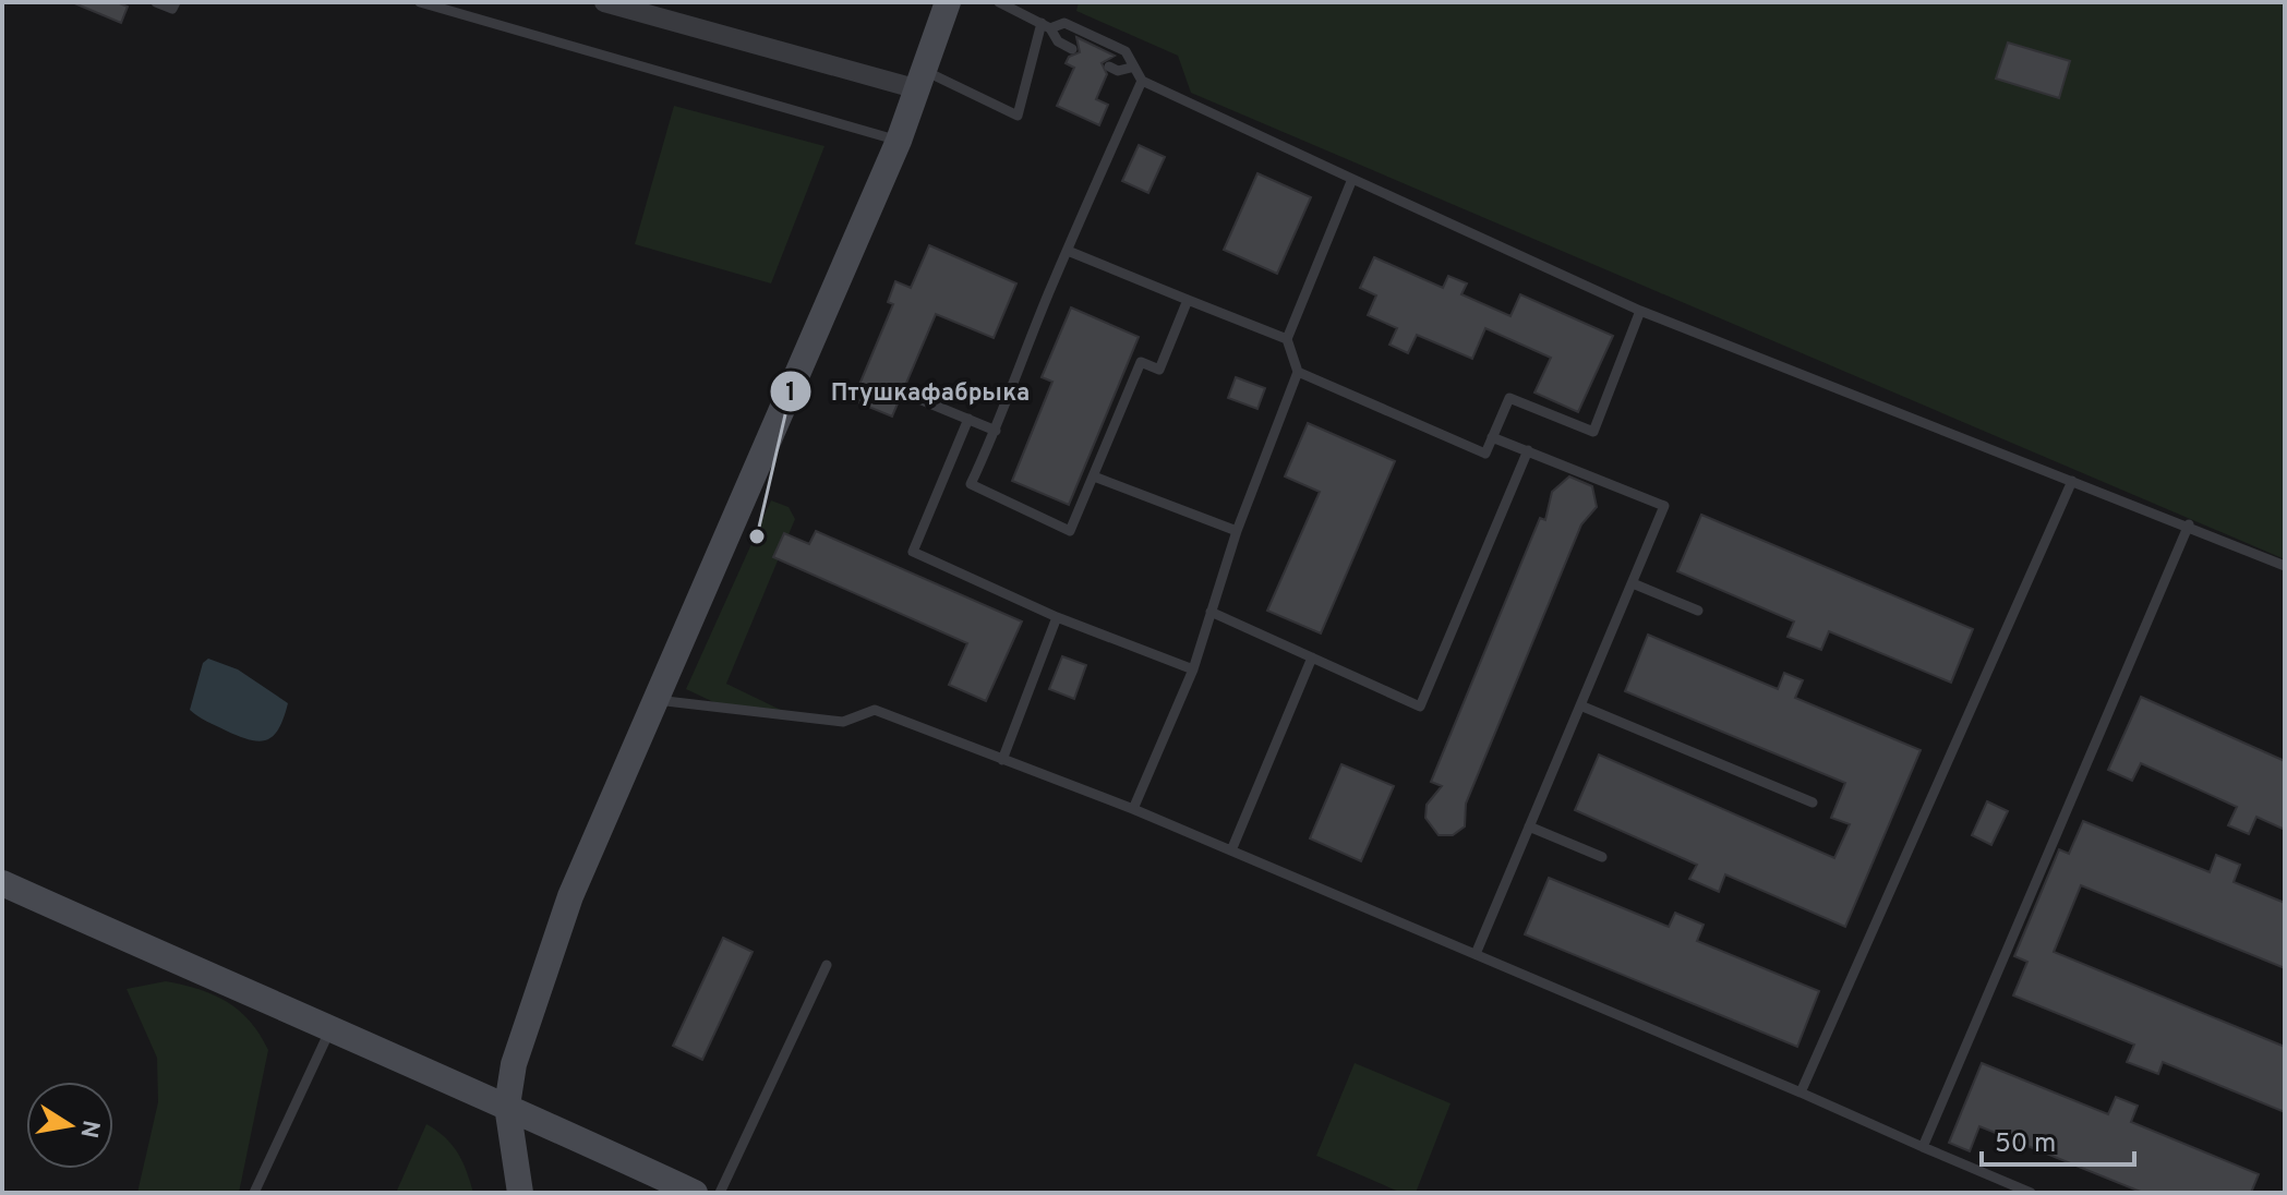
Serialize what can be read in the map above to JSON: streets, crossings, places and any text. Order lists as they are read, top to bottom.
{
  "places": ["Птушкафабрыка"],
  "scale_bar": "50 m",
  "north": "right"
}
